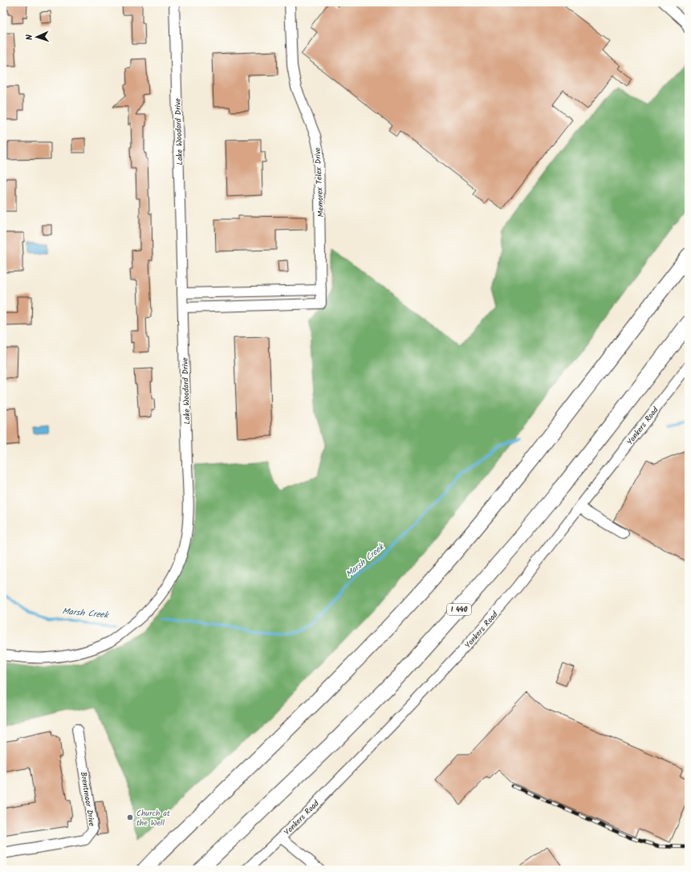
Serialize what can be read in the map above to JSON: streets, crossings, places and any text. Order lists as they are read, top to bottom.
{
  "streets": {
    "highway": ["I 440"],
    "street": [
      "Lake Woodard Drive",
      "Memorex Telex Drive",
      "Yonkers Road",
      "Brentmoor Drive"
    ]
  },
  "crossings": [
    ["Lake Woodard Drive", "Memorex Telex Drive"]
  ],
  "water": ["Marsh Creek"],
  "places": ["Church at the Well"],
  "north": "left"
}
